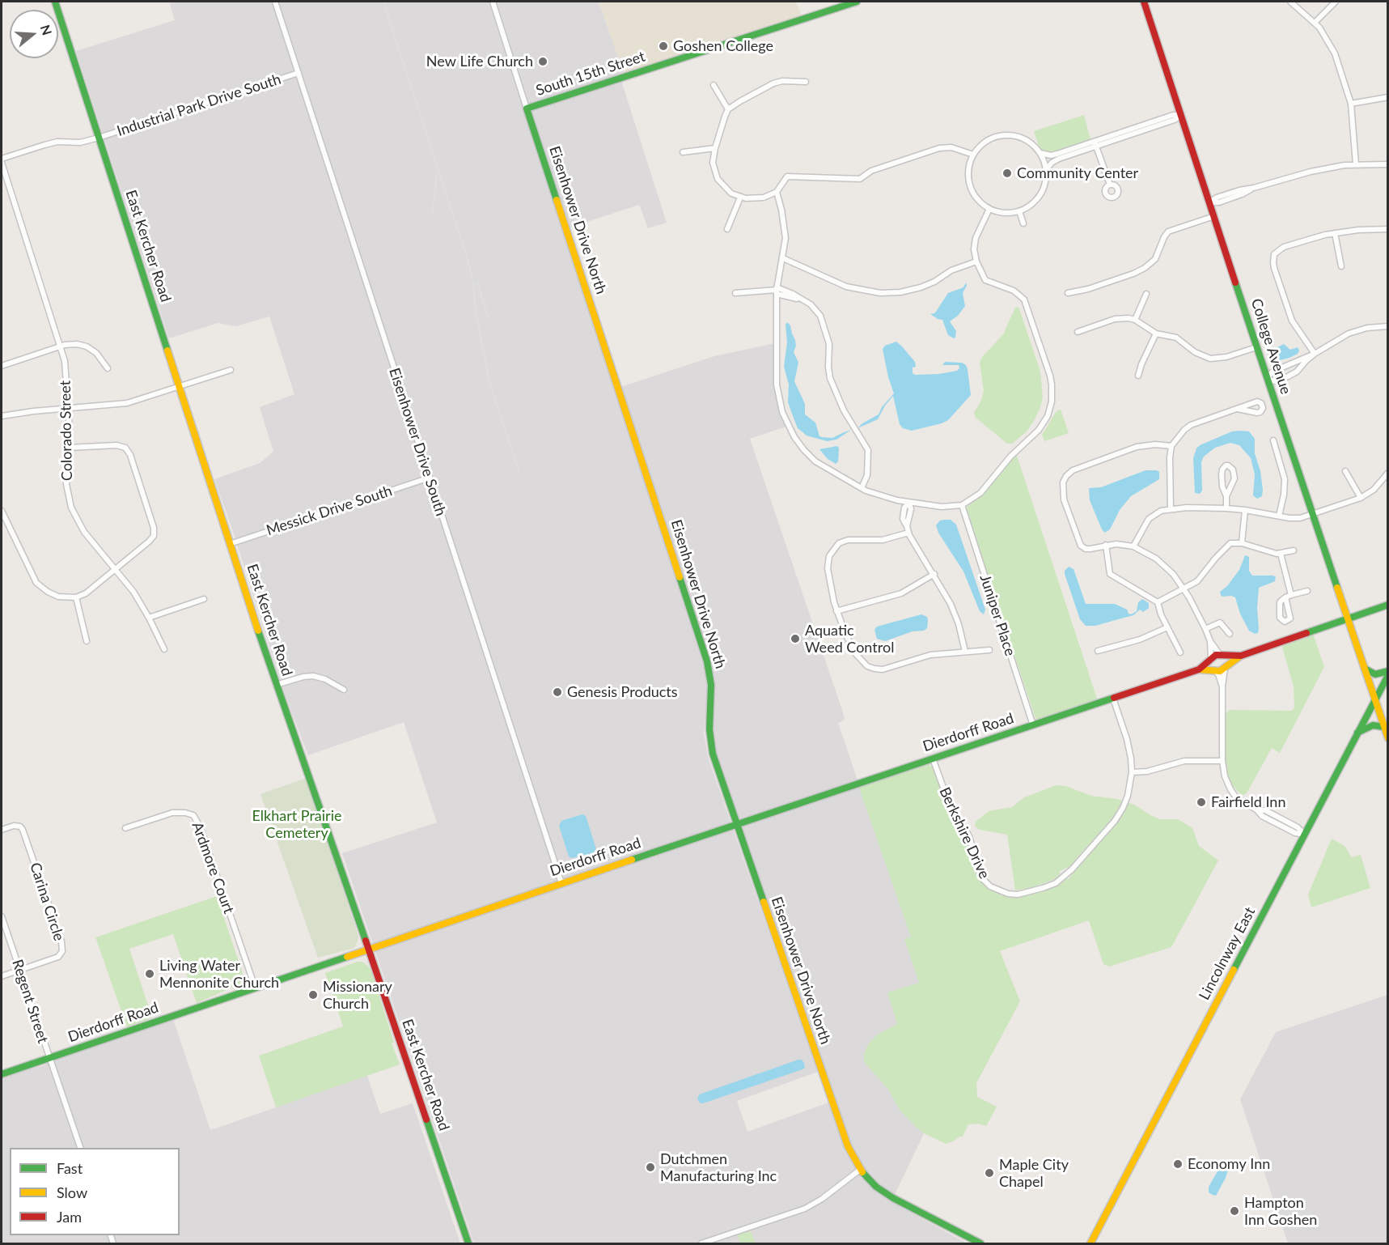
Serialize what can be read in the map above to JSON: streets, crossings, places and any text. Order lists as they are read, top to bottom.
{
  "streets": {
    "main road": [
      "South 15th Street",
      "Eisenhower Drive North",
      "East Kercher Road",
      "College Avenue",
      "Dierdorff Road",
      "Lincolnway East"
    ],
    "street": [
      "Industrial Park Drive South",
      "Colorado Street",
      "Eisenhower Drive South",
      "Messick Drive South",
      "Juniper Place",
      "Berkshire Drive",
      "Ardmore Court",
      "Carina Circle",
      "Regent Street"
    ]
  },
  "crossings": [
    ["South 15th Street", "Eisenhower Drive North"],
    ["Industrial Park Drive South", "East Kercher Road"],
    ["Industrial Park Drive South", "Eisenhower Drive South"],
    ["Eisenhower Drive North", "Dierdorff Road"],
    ["East Kercher Road", "Messick Drive South"],
    ["East Kercher Road", "Dierdorff Road"],
    ["College Avenue", "Dierdorff Road"],
    ["College Avenue", "Lincolnway East"],
    ["Eisenhower Drive South", "Messick Drive South"],
    ["Eisenhower Drive South", "Dierdorff Road"],
    ["Juniper Place", "Dierdorff Road"],
    ["Dierdorff Road", "Berkshire Drive"],
    ["Dierdorff Road", "Ardmore Court"],
    ["Dierdorff Road", "Regent Street"],
    ["Carina Circle", "Regent Street"]
  ],
  "parks": ["Elkhart Prairie Cemetery"],
  "places": [
    "Goshen College",
    "New Life Church",
    "Community Center",
    "Aquatic Weed Control",
    "Genesis Products",
    "Fairfield Inn",
    "Living Water Mennonite Church",
    "Missionary Church",
    "Economy Inn",
    "Dutchmen Manufacturing Inc",
    "Maple City Chapel",
    "Hampton Inn Goshen"
  ],
  "legend": ["Fast", "Slow", "Jam"],
  "north": "right"
}
